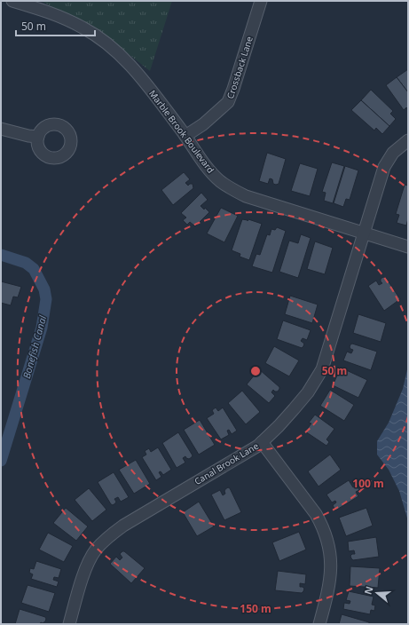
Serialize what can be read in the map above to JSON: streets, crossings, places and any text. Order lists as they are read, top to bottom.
{
  "streets": {
    "street": ["Crossback Lane", "Marble Brook Boulevard", "Canal Brook Lane"]
  },
  "crossings": [
    ["Crossback Lane", "Marble Brook Boulevard"],
    ["Marble Brook Boulevard", "Canal Brook Lane"]
  ],
  "water": ["Bonefish Canal"],
  "scale_bar": "50 m",
  "north": "left",
  "rings": ["50 m", "100 m", "150 m"]
}
